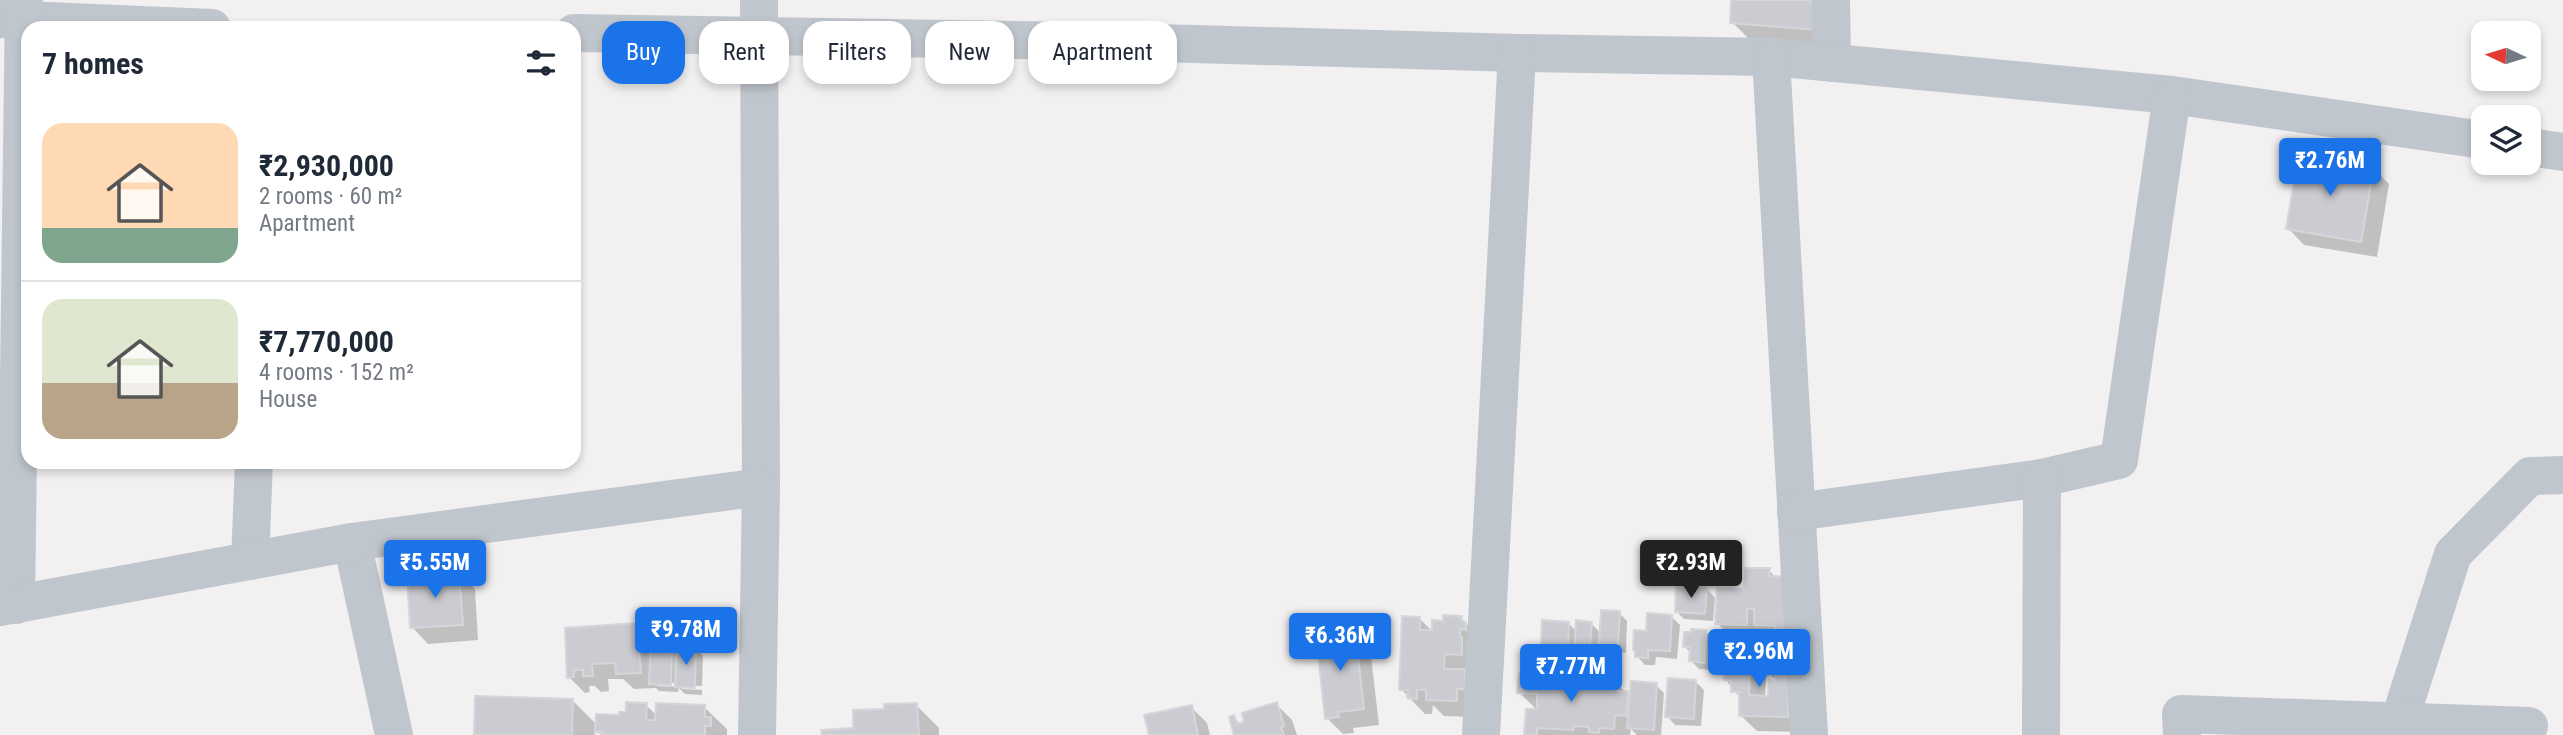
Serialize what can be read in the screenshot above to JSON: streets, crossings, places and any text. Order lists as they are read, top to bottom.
{
  "north": "left",
  "page": {
    "chip": [
      "Buy",
      "Rent",
      "Filters",
      "New",
      "Apartment"
    ],
    "heading": "7 homes",
    "list": [
      {
        "name": "₹2,930,000",
        "note": "2 rooms · 60 m² · Apartment"
      },
      {
        "name": "₹7,770,000",
        "note": "4 rooms · 152 m² · House"
      }
    ],
    "price": [
      "₹2.76M",
      "₹5.55M",
      "₹2.93M",
      "₹9.78M",
      "₹6.36M",
      "₹2.96M",
      "₹7.77M"
    ]
  }
}
